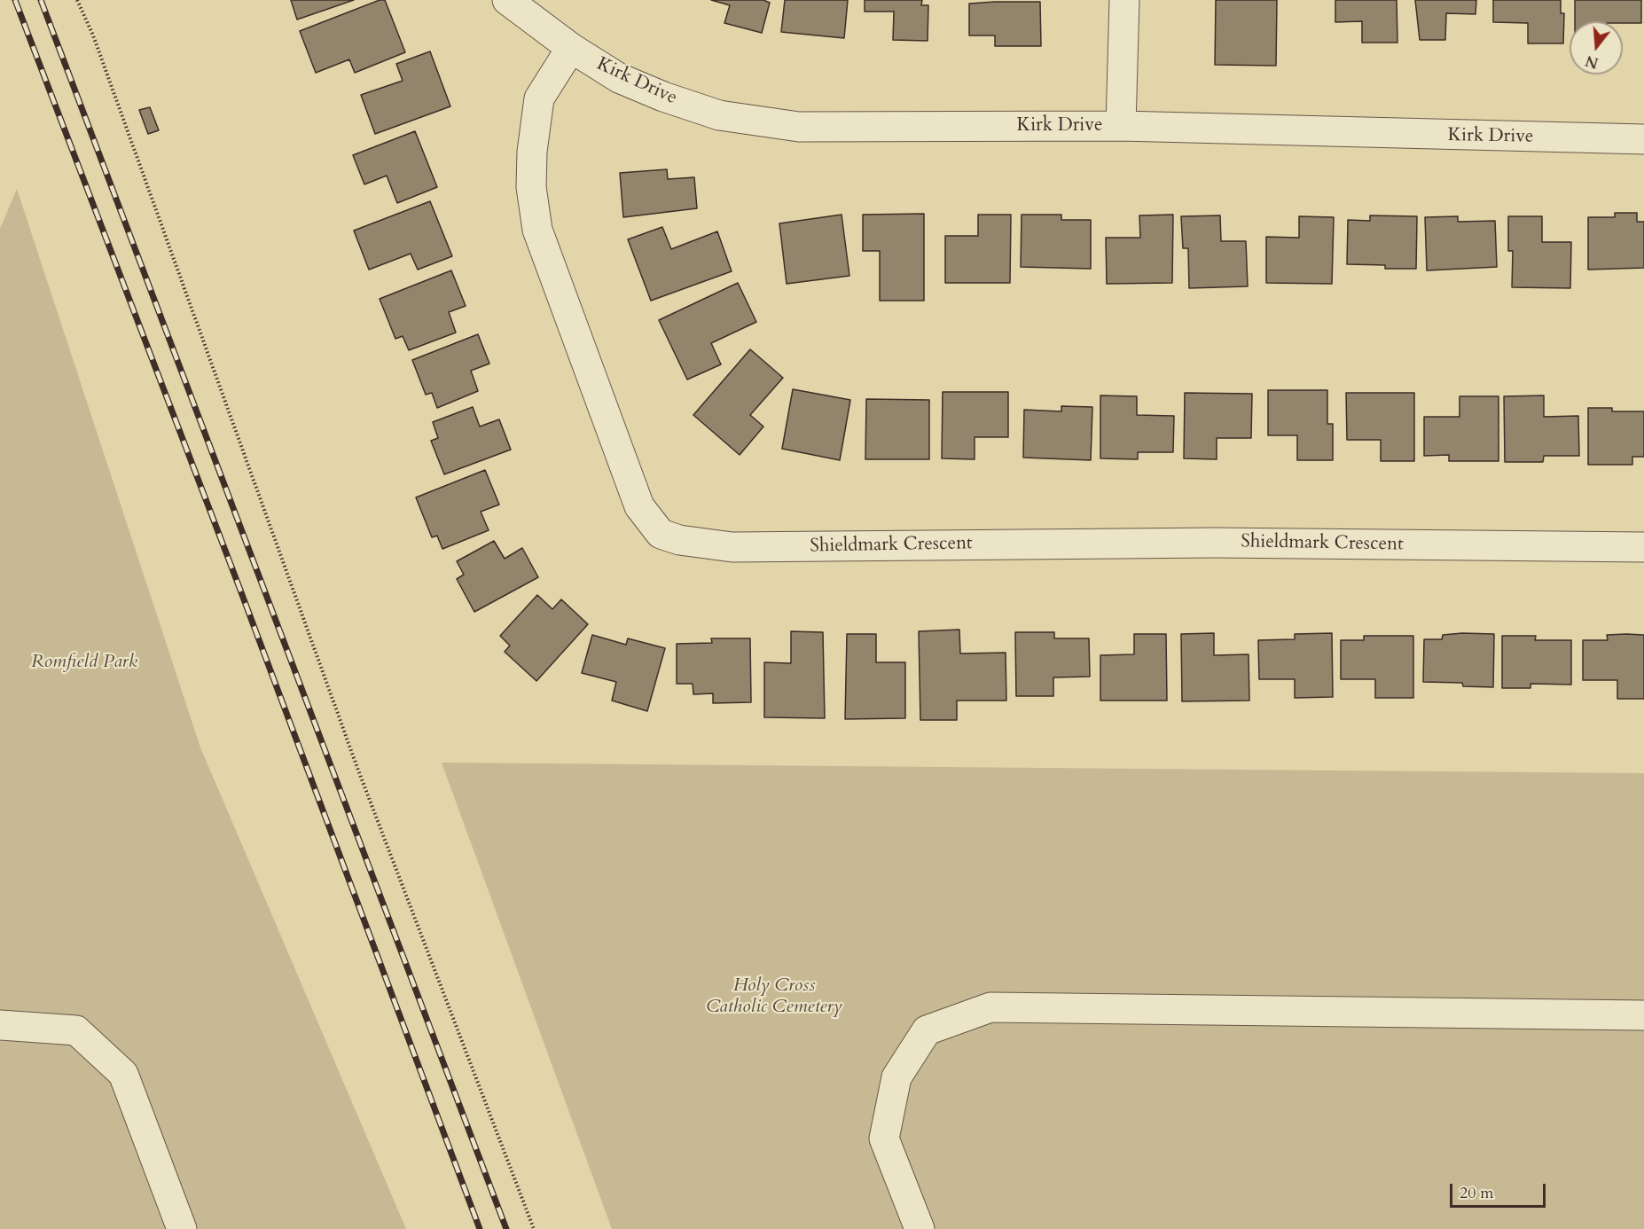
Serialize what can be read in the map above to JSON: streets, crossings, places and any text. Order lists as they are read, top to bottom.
{
  "streets": {
    "street": ["Kirk Drive", "Shieldmark Crescent"]
  },
  "crossings": [
    ["Kirk Drive", "Shieldmark Crescent"]
  ],
  "parks": ["Romfield Park", "Holy Cross Catholic Cemetery"],
  "scale_bar": "20 m",
  "north": "bottom"
}
